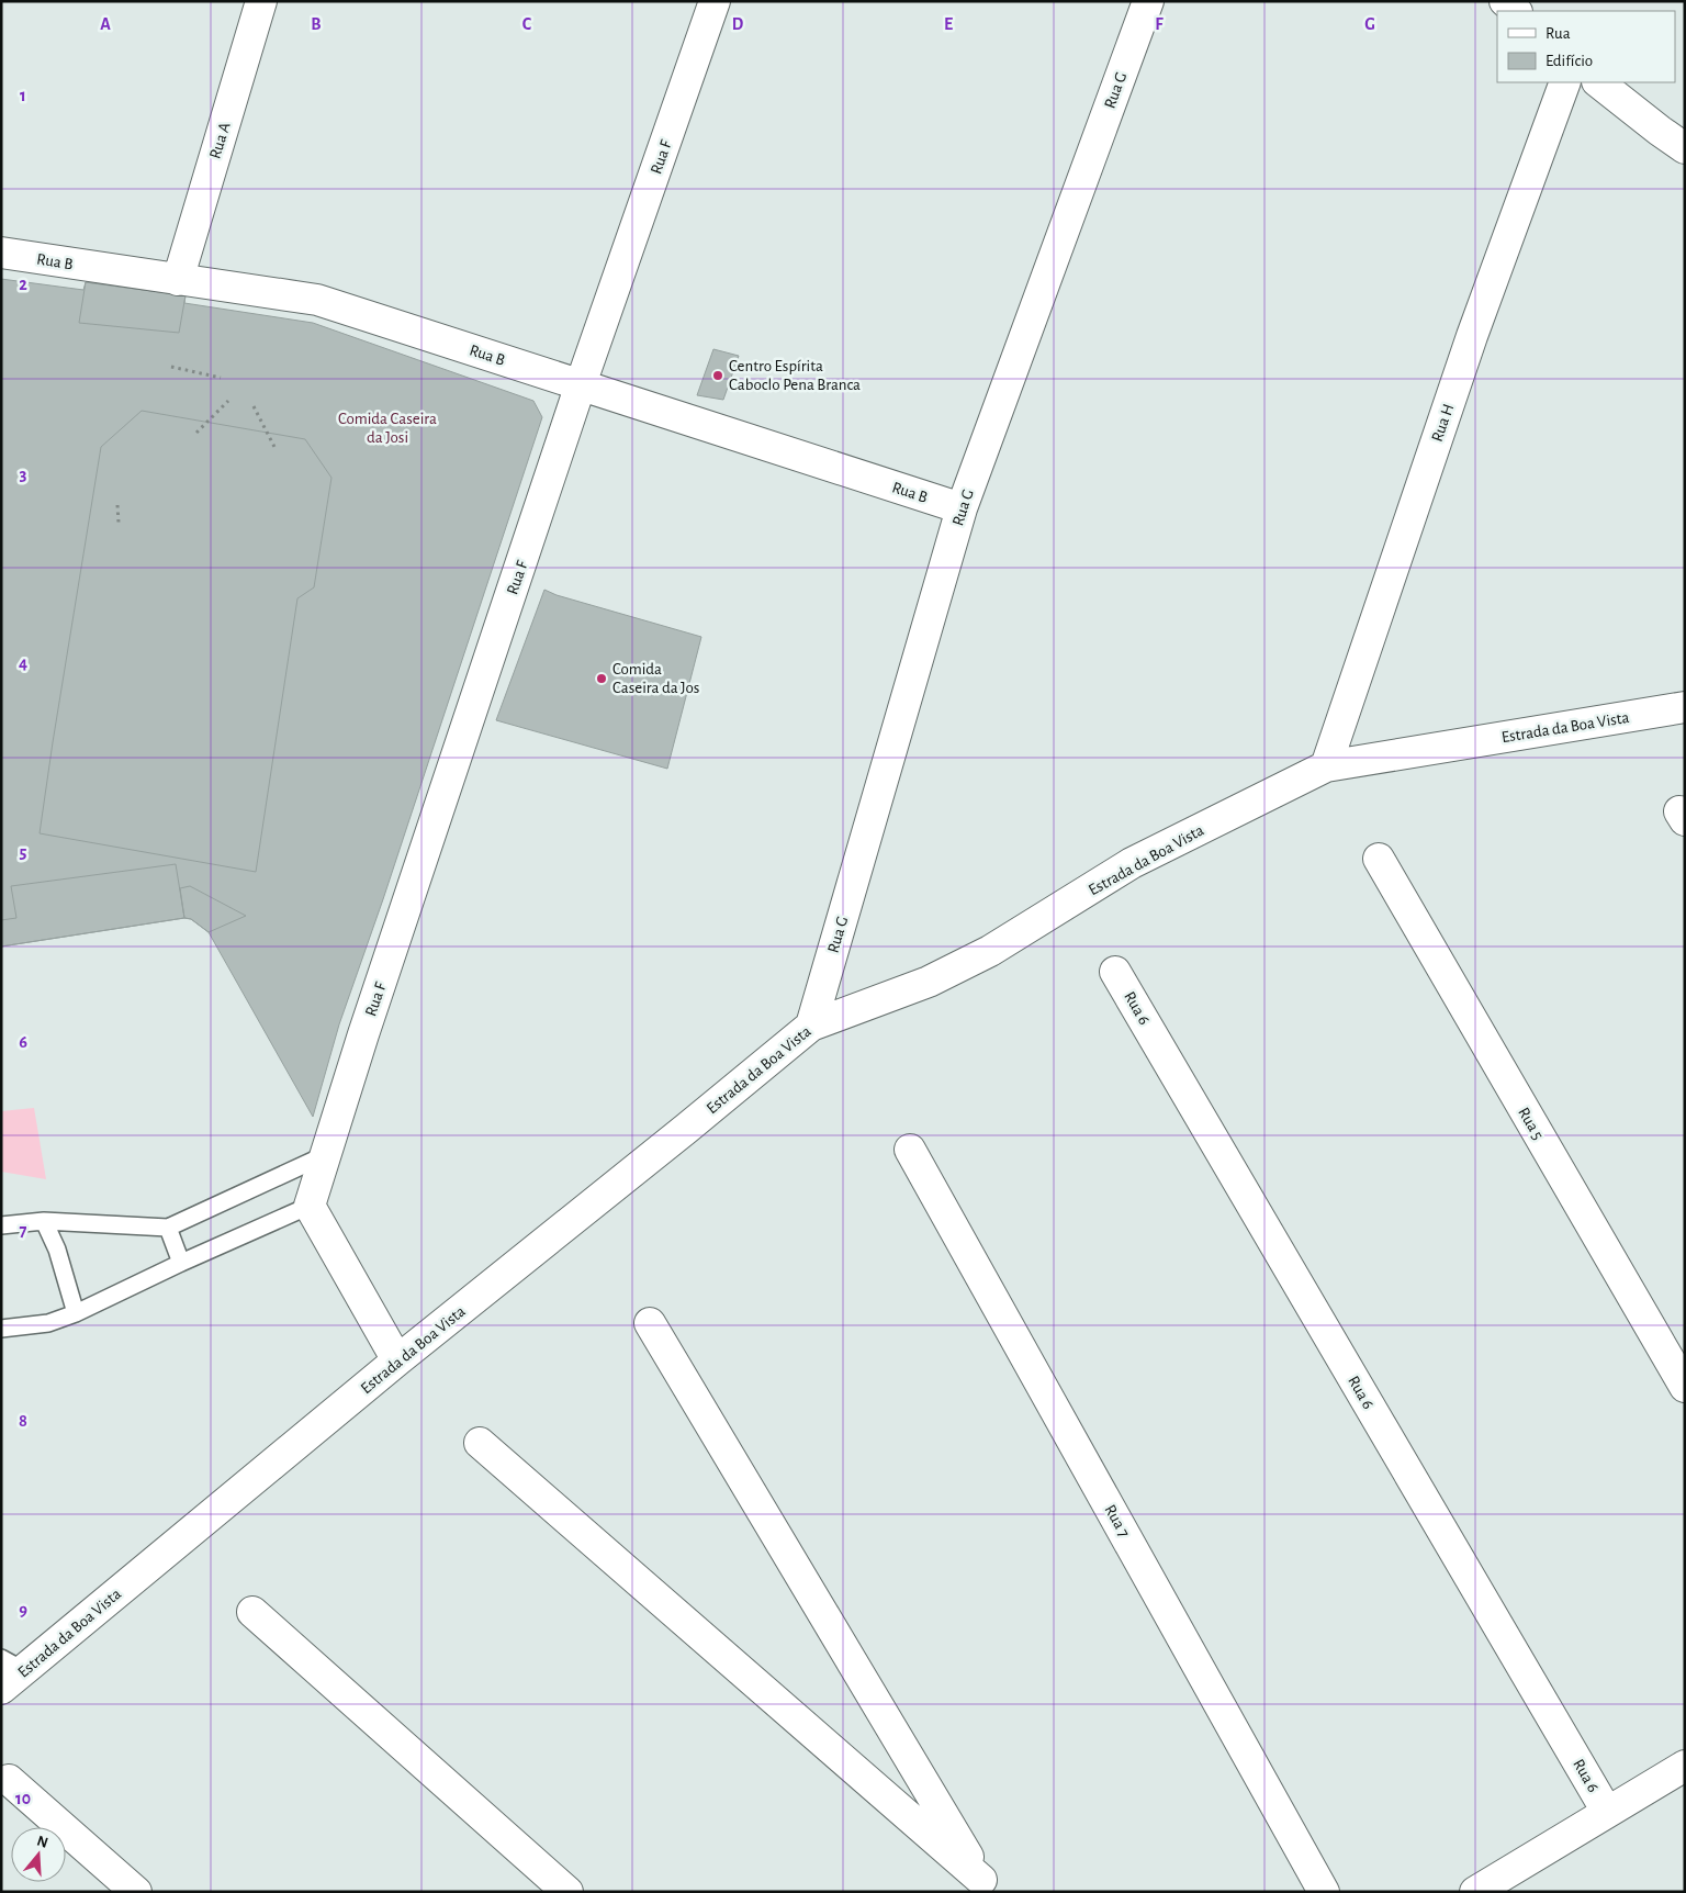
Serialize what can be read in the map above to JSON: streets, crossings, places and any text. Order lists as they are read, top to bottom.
{
  "streets": {
    "street": [
      "Rua G",
      "Rua A",
      "Rua F",
      "Rua B",
      "Rua H",
      "Estrada da Boa Vista",
      "Rua 6",
      "Rua 5",
      "Rua 7"
    ]
  },
  "crossings": [
    ["Rua G", "Rua B"],
    ["Rua G", "Estrada da Boa Vista"],
    ["Rua A", "Rua B"],
    ["Rua F", "Rua B"],
    ["Rua H", "Estrada da Boa Vista"]
  ],
  "parks": ["Comida Caseira da Josi"],
  "places": ["Centro Espírita Caboclo Pena Branca", "Comida Caseira da Jos"],
  "legend": ["Rua", "Edifício"],
  "north": "top",
  "grid": {
    "columns": [
      "A",
      "B",
      "C",
      "D",
      "E",
      "F",
      "G"
    ],
    "rows": [
      "1",
      "2",
      "3",
      "4",
      "5",
      "6",
      "7",
      "8",
      "9",
      "10"
    ]
  }
}
